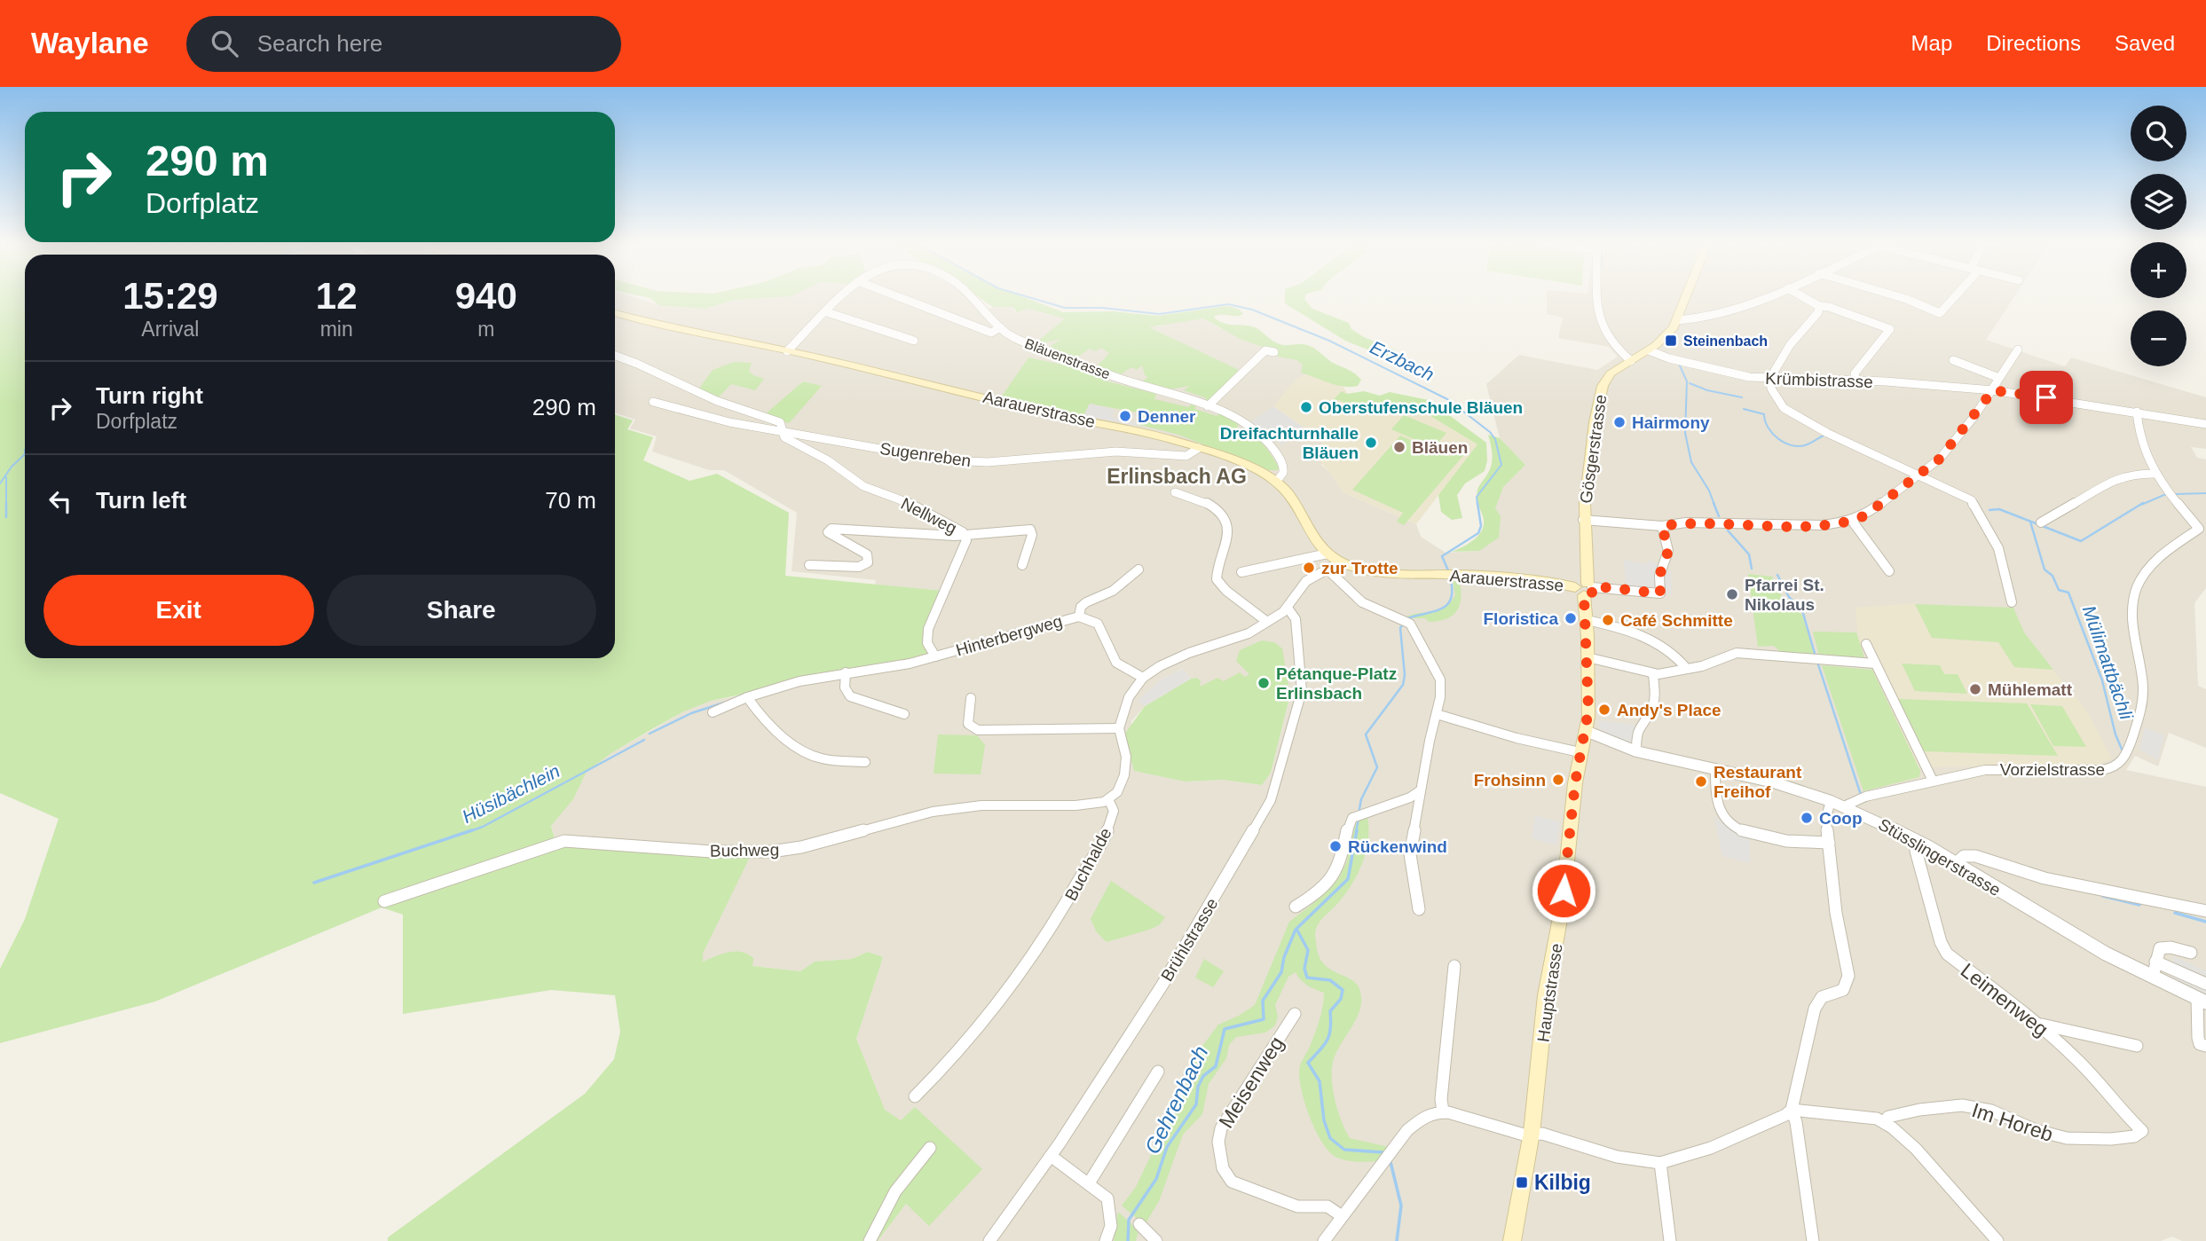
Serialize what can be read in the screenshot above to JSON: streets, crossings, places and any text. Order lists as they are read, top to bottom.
{
  "streets": {
    "main road": ["Aarauerstrasse", "Gösgerstrasse", "Hauptstrasse"],
    "street": [
      "Bläuenstrasse",
      "Krümbistrasse",
      "Sugenreben",
      "Nellweg",
      "Hinterbergweg",
      "Vorzielstrasse",
      "Buchweg",
      "Stüsslingerstrasse",
      "Buchhalde",
      "Brühlstrasse",
      "Leimenweg",
      "Meisenweg",
      "Im Horeb"
    ]
  },
  "crossings": [
    ["Bläuenstrasse", "Aarauerstrasse"],
    ["Krümbistrasse", "Gösgerstrasse"],
    ["Krümbistrasse", "Vorzielstrasse"],
    ["Aarauerstrasse", "Gösgerstrasse"],
    ["Aarauerstrasse", "Sugenreben"],
    ["Aarauerstrasse", "Buchhalde"],
    ["Aarauerstrasse", "Hauptstrasse"],
    ["Gösgerstrasse", "Hauptstrasse"],
    ["Sugenreben", "Nellweg"],
    ["Nellweg", "Hinterbergweg"],
    ["Hinterbergweg", "Buchhalde"],
    ["Vorzielstrasse", "Stüsslingerstrasse"],
    ["Buchweg", "Buchhalde"],
    ["Stüsslingerstrasse", "Hauptstrasse"],
    ["Stüsslingerstrasse", "Leimenweg"],
    ["Buchhalde", "Brühlstrasse"],
    ["Leimenweg", "Im Horeb"]
  ],
  "districts": ["Erlinsbach AG"],
  "water": [
    "Erzbach",
    "Mülimattbächli",
    "Hüsibächlein",
    "Gehrenbach"
  ],
  "places": {
    "transit": ["Steinenbach", "Kilbig"],
    "other": [
      "Oberstufenschule Bläuen",
      "Denner",
      "Hairmony",
      "Dreifachturnhalle Bläuen",
      "Bläuen",
      "zur Trotte",
      "Pfarrei St. Nikolaus",
      "Floristica",
      "Café Schmitte",
      "Pétanque-Platz Erlinsbach",
      "Mühlematt",
      "Andy's Place",
      "Frohsinn",
      "Restaurant Freihof",
      "Coop",
      "Rückenwind"
    ]
  },
  "page": {
    "header": "Waylane",
    "search": "Search here",
    "nav": ["Map", "Directions", "Saved"],
    "map_buttons": ["+", "−"],
    "turn": ["290 m", "Dorfplatz"],
    "eta": [
      "15:29",
      "Arrival",
      "12",
      "min",
      "940",
      "m"
    ],
    "list": [
      {
        "name": "Turn right",
        "note": "Dorfplatz",
        "value": "290 m"
      },
      {
        "name": "Turn left",
        "value": "70 m"
      }
    ],
    "buttons": ["Exit", "Share"]
  }
}
